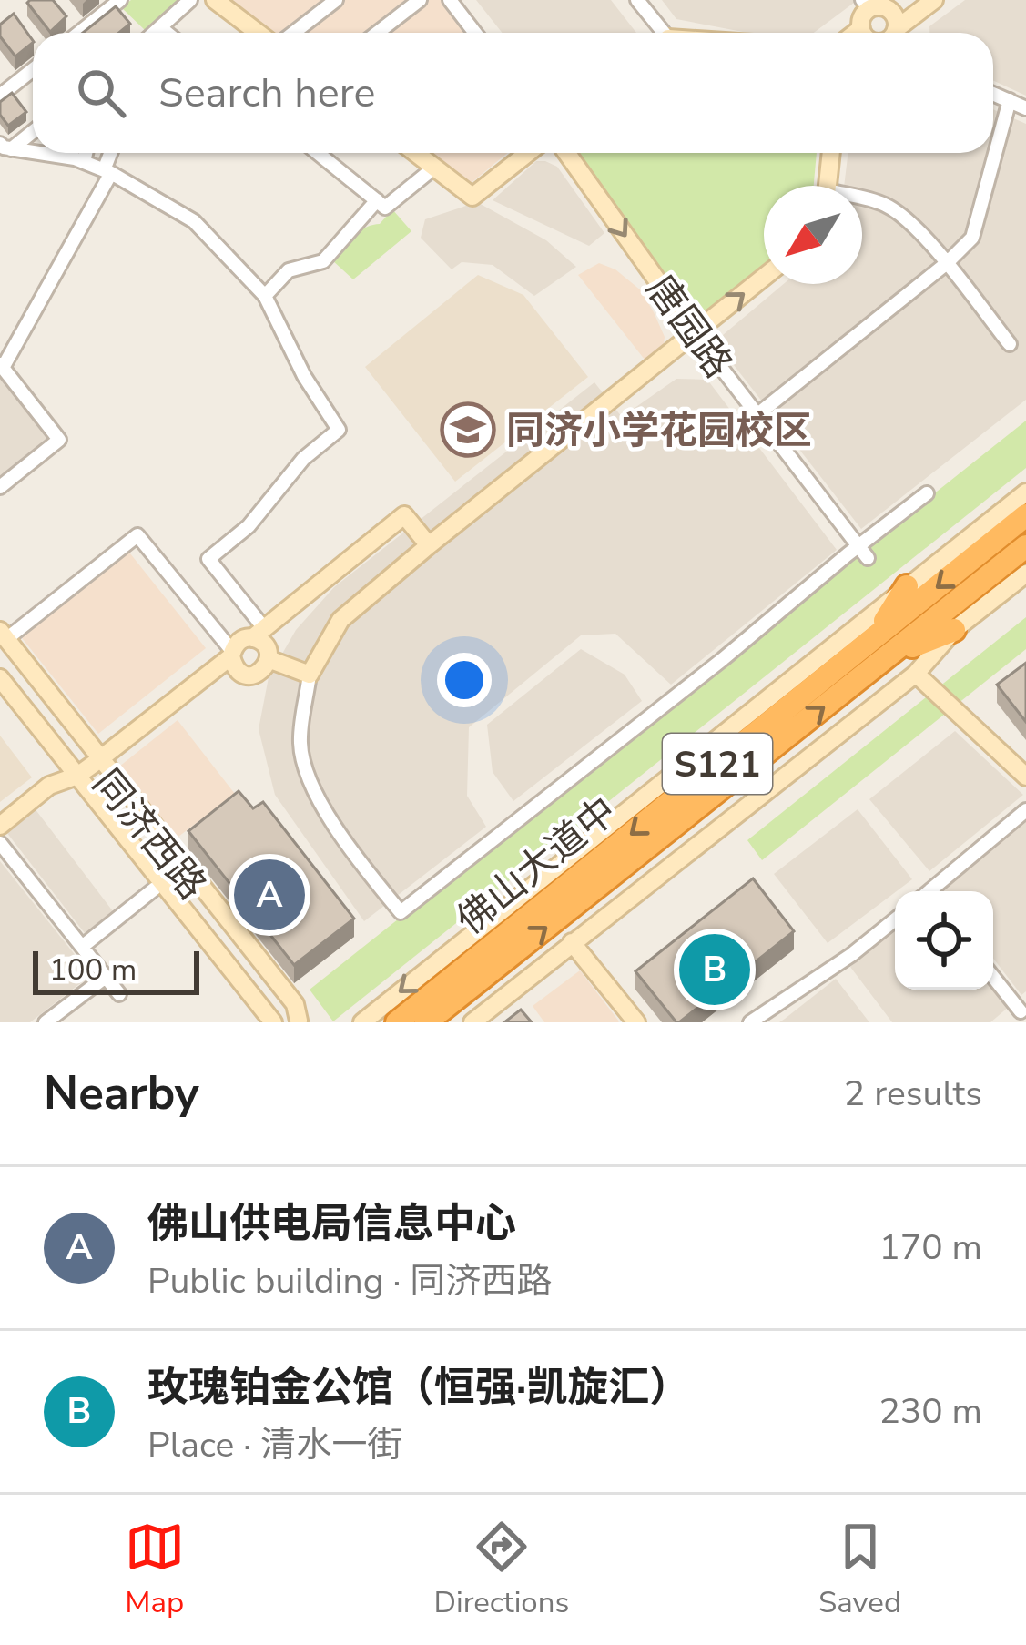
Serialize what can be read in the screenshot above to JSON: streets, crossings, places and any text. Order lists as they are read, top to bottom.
{
  "streets": {
    "highway": ["S121", "佛山大道中"],
    "main road": ["唐园路", "同济西路"]
  },
  "one_way": ["唐园路"],
  "places": {
    "school or university": ["同济小学花园校区"]
  },
  "scale_bar": "100 m",
  "north": "bottom left",
  "page": {
    "search": "Search here",
    "pins": ["A", "B"],
    "scale": "100 m",
    "heading": ["Nearby", "2 results"],
    "list": [
      {
        "mark": "A",
        "name": "佛山供电局信息中心",
        "note": "Public building · 同济西路",
        "value": "170 m"
      },
      {
        "mark": "B",
        "name": "玫瑰铂金公馆（恒强·凯旋汇）",
        "note": "Place · 清水一街",
        "value": "230 m"
      }
    ],
    "nav": ["Map", "Directions", "Saved"]
  }
}
